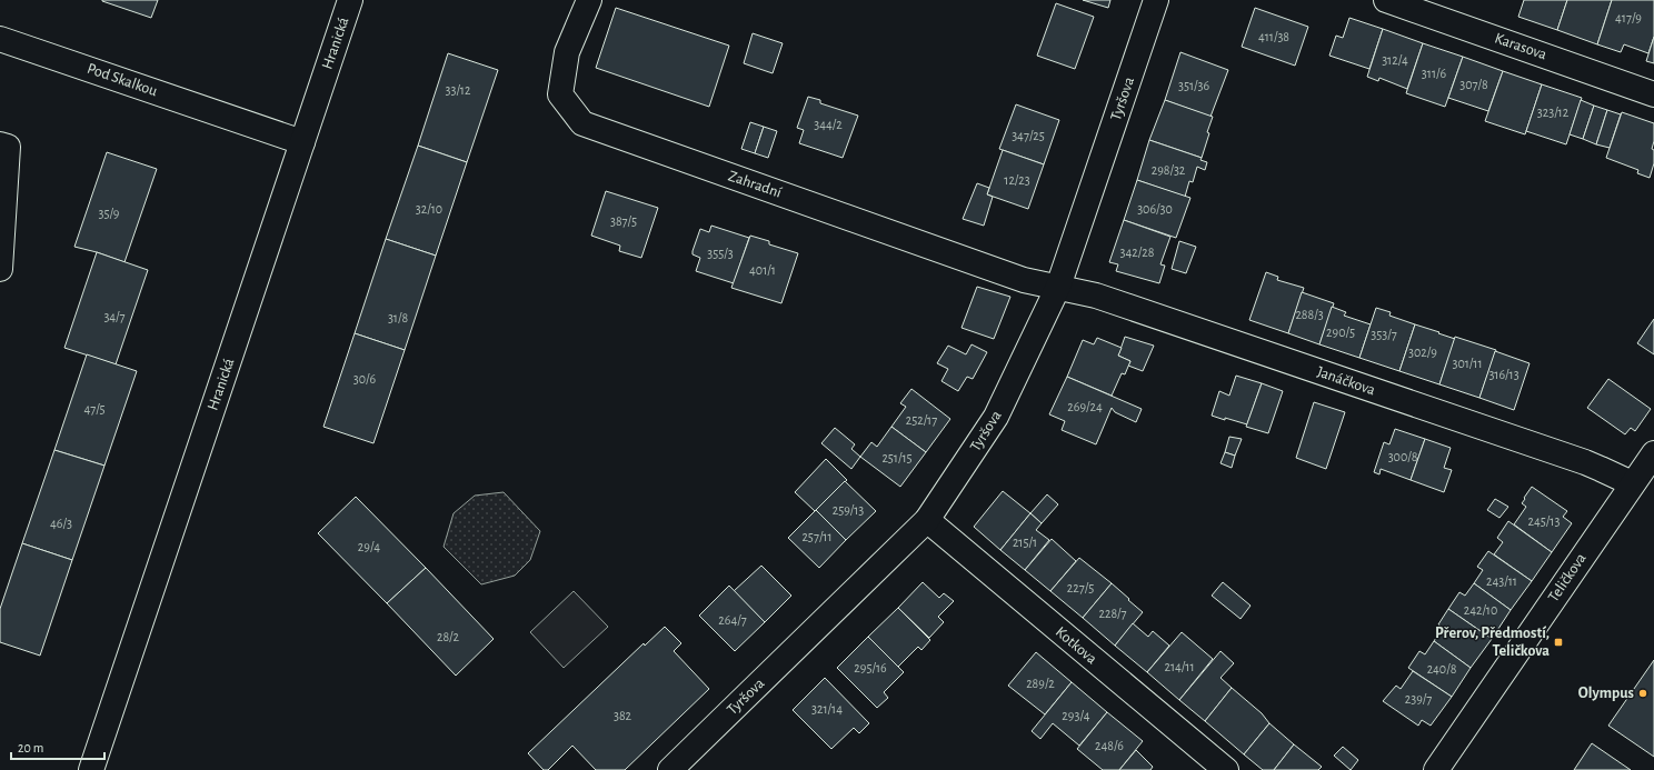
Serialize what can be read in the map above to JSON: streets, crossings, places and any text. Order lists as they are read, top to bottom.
{
  "streets": {
    "street": [
      "Hranická",
      "Karasova",
      "Pod Skalkou",
      "Tyršova",
      "Zahradní",
      "Janáčkova",
      "Teličkova",
      "Kotkova"
    ]
  },
  "crossings": [
    ["Hranická", "Pod Skalkou"],
    ["Tyršova", "Zahradní"],
    ["Tyršova", "Janáčkova"],
    ["Tyršova", "Kotkova"],
    ["Zahradní", "Janáčkova"],
    ["Janáčkova", "Teličkova"]
  ],
  "places": {
    "transit": ["Přerov, Předmostí, Teličkova"],
    "other": ["Olympus"]
  },
  "house_numbers": [
    "417/9",
    "411/38",
    "312/4",
    "311/6",
    "307/8",
    "351/36",
    "33/12",
    "323/12",
    "344/2",
    "347/25",
    "298/32",
    "12/23",
    "32/10",
    "306/30",
    "35/9",
    "387/5",
    "342/28",
    "355/3",
    "401/1",
    "288/3",
    "34/7",
    "31/8",
    "290/5",
    "353/7",
    "302/9",
    "301/11",
    "316/13",
    "30/6",
    "269/24",
    "47/5",
    "252/17",
    "300/8",
    "251/15",
    "259/13",
    "245/13",
    "46/3",
    "257/11",
    "215/1",
    "29/4",
    "243/11",
    "227/5",
    "242/10",
    "228/7",
    "264/7",
    "28/2",
    "214/11",
    "295/16",
    "240/8",
    "289/2",
    "239/7",
    "321/14",
    "382",
    "293/4",
    "248/6"
  ],
  "scale_bar": "20 m"
}
